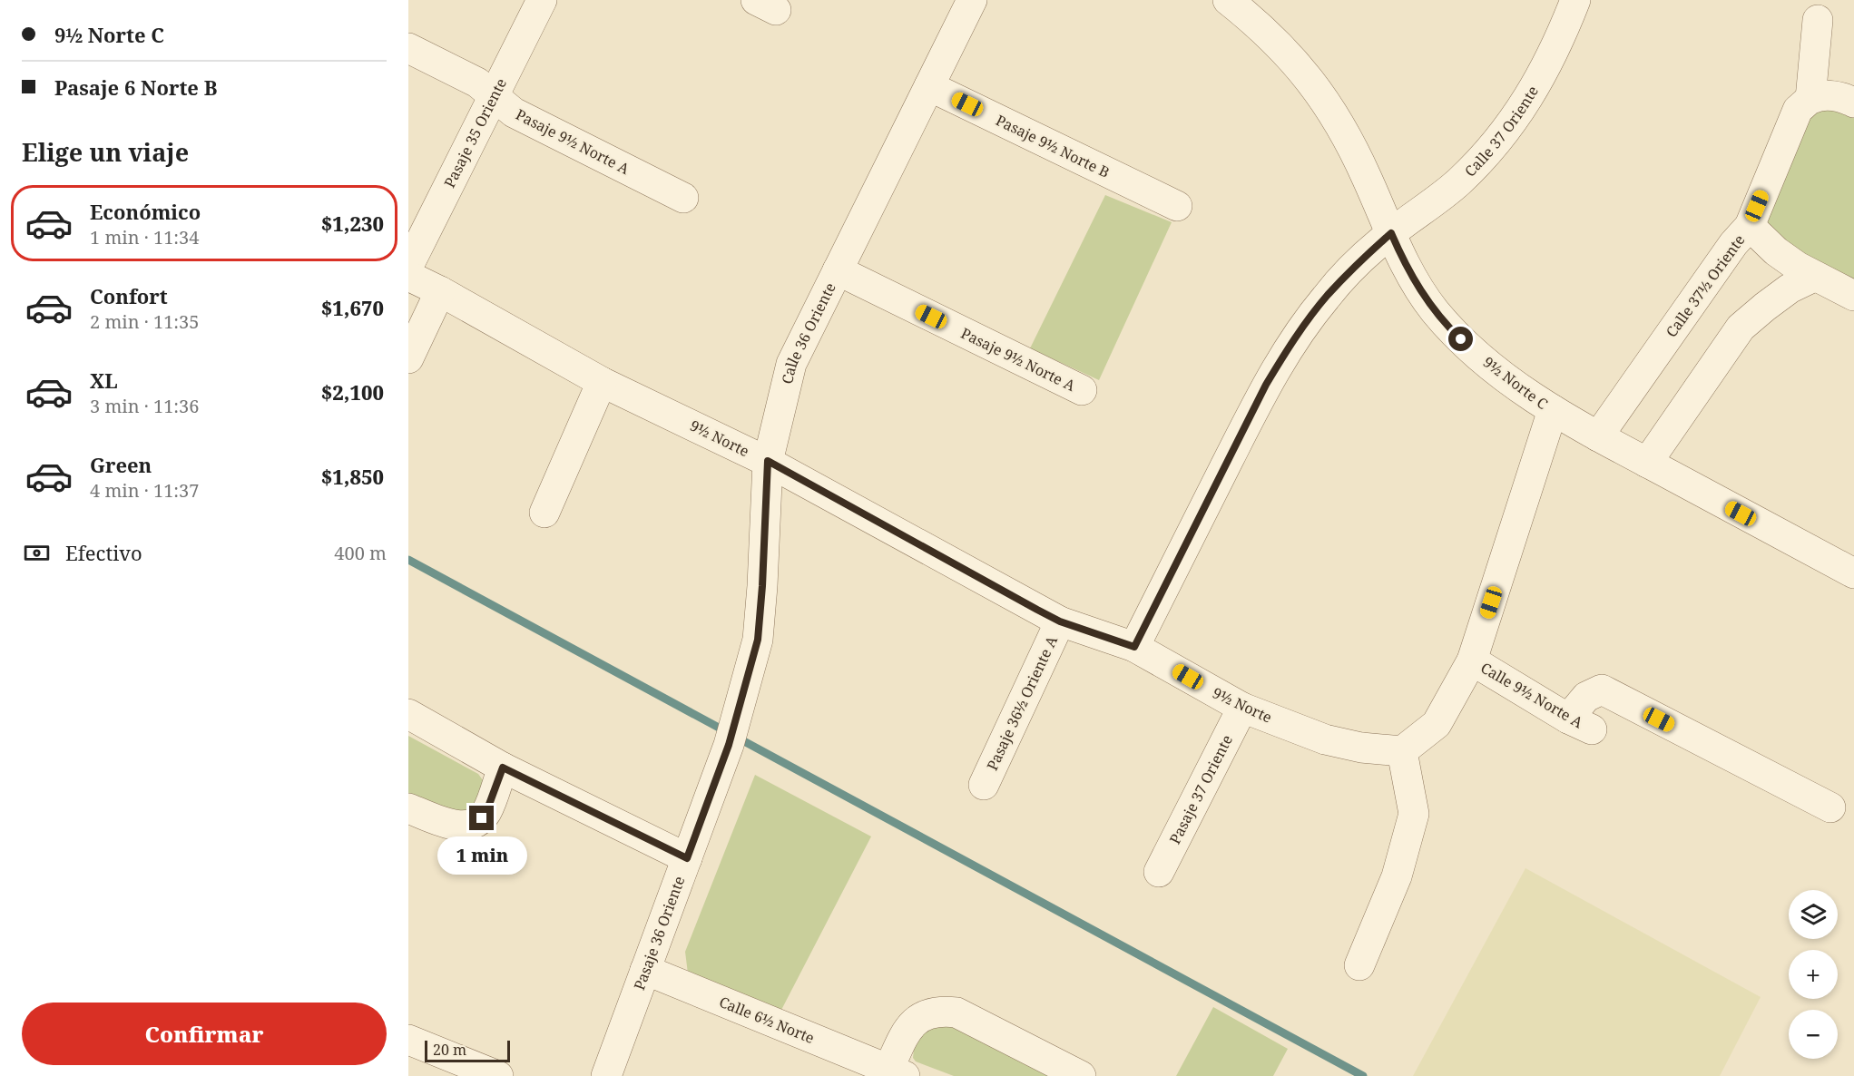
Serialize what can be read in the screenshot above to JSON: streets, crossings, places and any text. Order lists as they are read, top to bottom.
{
  "streets": {
    "street": [
      "Calle 37 Oriente",
      "Pasaje 35 Oriente",
      "Pasaje 9½ Norte A",
      "Pasaje 9½ Norte B",
      "Calle 37½ Oriente",
      "Calle 36 Oriente",
      "9½ Norte C",
      "9½ Norte",
      "Calle 9½ Norte A",
      "Pasaje 36½ Oriente A",
      "Pasaje 37 Oriente",
      "Pasaje 36 Oriente",
      "Calle 6½ Norte"
    ]
  },
  "crossings": [
    ["Calle 37 Oriente", "9½ Norte C"],
    ["Pasaje 35 Oriente", "Pasaje 9½ Norte A"],
    ["Pasaje 9½ Norte A", "Calle 36 Oriente"],
    ["Pasaje 9½ Norte B", "Calle 36 Oriente"],
    ["Calle 37½ Oriente", "9½ Norte C"],
    ["Calle 36 Oriente", "9½ Norte"],
    ["Calle 36 Oriente", "Pasaje 36 Oriente"],
    ["9½ Norte", "Pasaje 36½ Oriente A"],
    ["9½ Norte", "Pasaje 37 Oriente"],
    ["Pasaje 36 Oriente", "Calle 6½ Norte"]
  ],
  "scale_bar": "20 m",
  "page": {
    "banner": ["9½ Norte C", "Pasaje 6 Norte B"],
    "heading": "Elige un viaje",
    "list": [
      {
        "name": "Económico",
        "note": "1 min · 11:34",
        "value": "$1,230"
      },
      {
        "name": "Confort",
        "note": "2 min · 11:35",
        "value": "$1,670"
      },
      {
        "name": "XL",
        "note": "3 min · 11:36",
        "value": "$2,100"
      },
      {
        "name": "Green",
        "note": "4 min · 11:37",
        "value": "$1,850"
      }
    ],
    "pay": ["Efectivo", "400 m"],
    "bubble": "1 min",
    "map_buttons": ["+", "−"],
    "buttons": "Confirmar",
    "scale": "20 m"
  }
}
